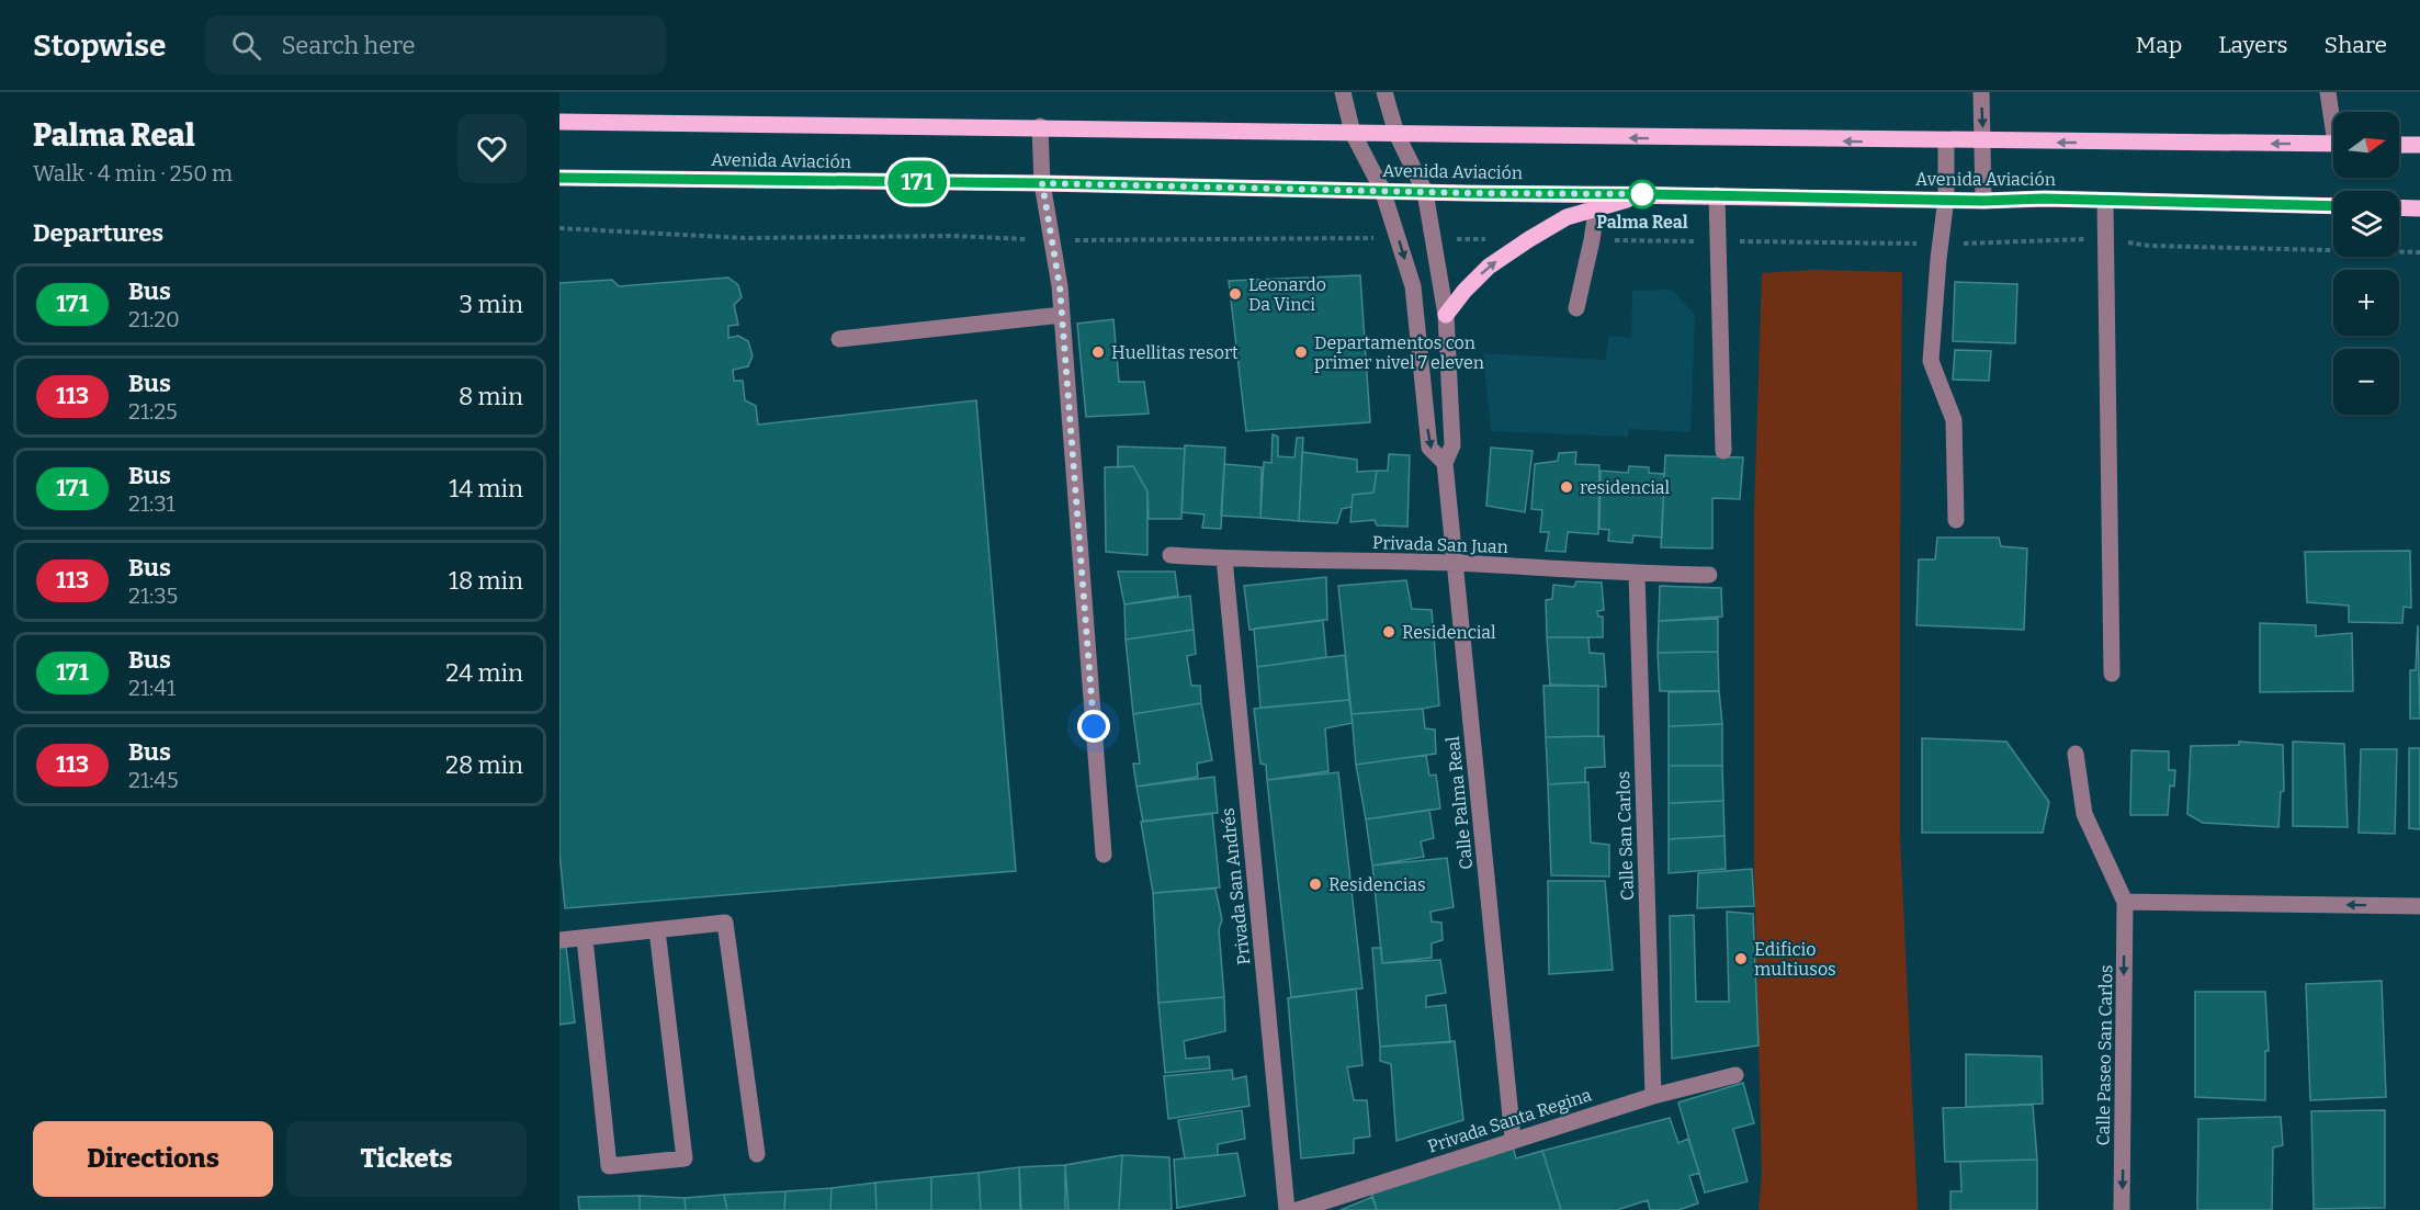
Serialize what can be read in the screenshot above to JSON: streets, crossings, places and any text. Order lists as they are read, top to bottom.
{
  "streets": {
    "main road": ["Avenida Aviación"],
    "street": [
      "Privada San Juan",
      "Calle Palma Real",
      "Calle San Carlos",
      "Privada San Andrés",
      "Calle Paseo San Carlos",
      "Privada Santa Regina"
    ]
  },
  "crossings": [
    ["Avenida Aviación", "Calle Palma Real"],
    ["Privada San Juan", "Calle Palma Real"],
    ["Privada San Juan", "Calle San Carlos"],
    ["Privada San Juan", "Privada San Andrés"],
    ["Calle Palma Real", "Privada Santa Regina"],
    ["Calle San Carlos", "Privada Santa Regina"]
  ],
  "one_way": ["Calle Paseo San Carlos"],
  "places": [
    "Palma Real",
    "Leonardo Da Vinci",
    "Huellitas resort",
    "Departamentos con primer nivel 7 eleven",
    "residencial",
    "Residencial",
    "Residencias",
    "Edificio multiusos"
  ],
  "lines": ["bus line 171"],
  "north": "right",
  "page": {
    "header": "Stopwise",
    "search": "Search here",
    "nav": ["Map", "Layers", "Share"],
    "heading": [
      ["Palma Real", "Walk · 4 min · 250 m"],
      "Departures"
    ],
    "on_map": "171",
    "map_buttons": ["+", "−"],
    "list": [
      {
        "mark": "171",
        "name": "Bus",
        "note": "21:20",
        "value": "3 min"
      },
      {
        "mark": "113",
        "name": "Bus",
        "note": "21:25",
        "value": "8 min"
      },
      {
        "mark": "171",
        "name": "Bus",
        "note": "21:31",
        "value": "14 min"
      },
      {
        "mark": "113",
        "name": "Bus",
        "note": "21:35",
        "value": "18 min"
      },
      {
        "mark": "171",
        "name": "Bus",
        "note": "21:41",
        "value": "24 min"
      },
      {
        "mark": "113",
        "name": "Bus",
        "note": "21:45",
        "value": "28 min"
      }
    ],
    "buttons": ["Directions", "Tickets"]
  }
}
